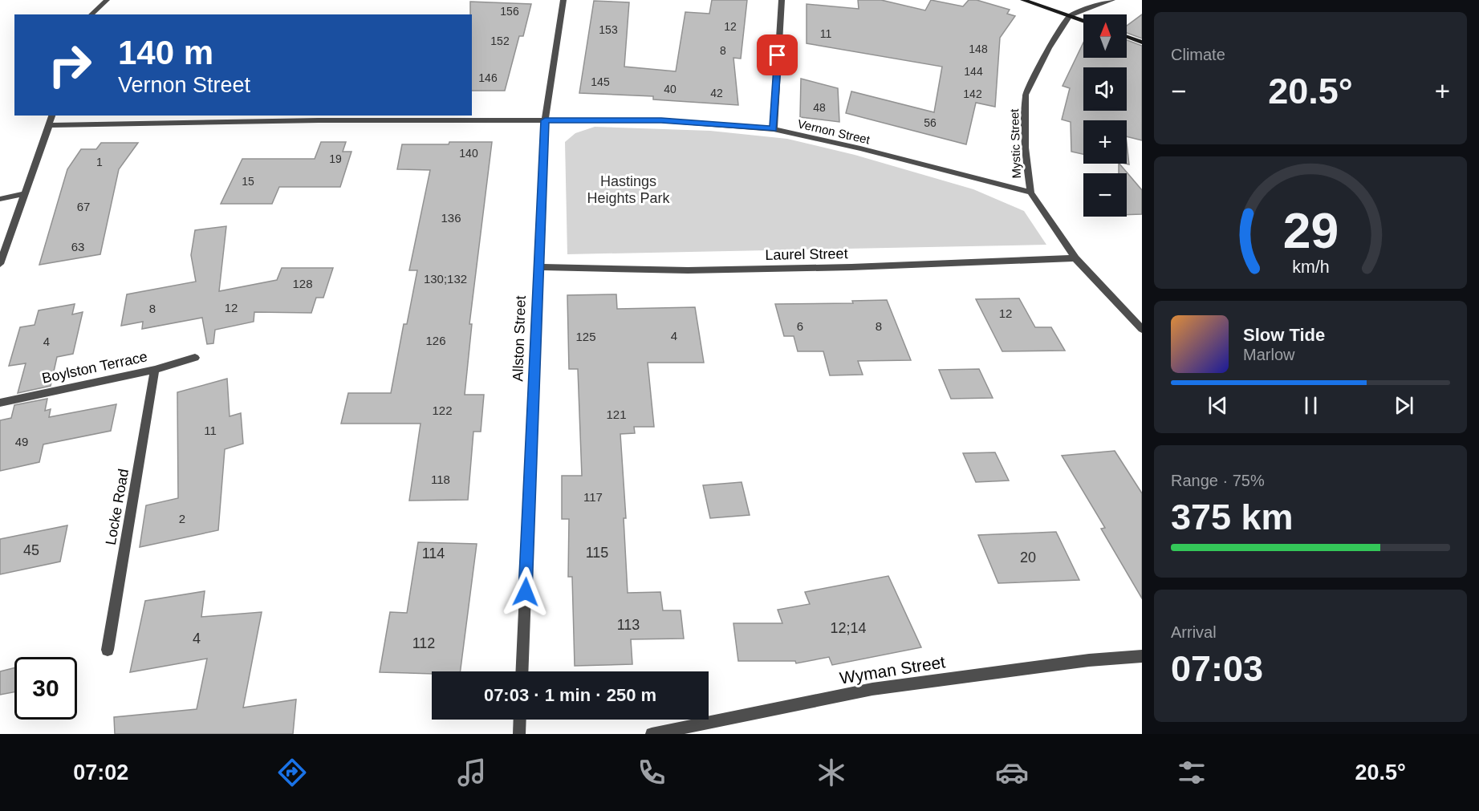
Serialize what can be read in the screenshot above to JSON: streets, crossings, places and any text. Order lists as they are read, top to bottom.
{
  "streets": {
    "street": [
      "Vernon Street",
      "Mystic Street",
      "Laurel Street",
      "Allston Street",
      "Boylston Terrace",
      "Locke Road",
      "Wyman Street"
    ]
  },
  "crossings": [
    ["Vernon Street", "Mystic Street"],
    ["Vernon Street", "Allston Street"],
    ["Mystic Street", "Laurel Street"],
    ["Laurel Street", "Allston Street"],
    ["Boylston Terrace", "Locke Road"]
  ],
  "parks": ["Hastings Heights Park"],
  "house_numbers": [
    "156",
    "12",
    "153",
    "11",
    "152",
    "148",
    "8",
    "144",
    "146",
    "145",
    "40",
    "42",
    "142",
    "48",
    "56",
    "140",
    "19",
    "1",
    "15",
    "67",
    "136",
    "63",
    "130;132",
    "128",
    "12",
    "8",
    "12",
    "6",
    "8",
    "4",
    "125",
    "126",
    "4",
    "122",
    "121",
    "11",
    "49",
    "118",
    "117",
    "2",
    "45",
    "115",
    "114",
    "20",
    "113",
    "12;14",
    "4",
    "112"
  ],
  "north": "top",
  "page": {
    "tile": [
      "Climate",
      ["Range · 75%", "375 km"],
      ["Arrival", "07:03"]
    ],
    "map_buttons": ["+", "−"],
    "turn": ["140 m", "Vernon Street"],
    "heat": ["−", "20.5°", "+"],
    "song": ["Slow Tide", "Marlow"],
    "limit": "30",
    "trip": "07:03 · 1 min · 250 m",
    "tabs": ["07:02", "20.5°"],
    "gauge": ["29", "km/h"]
  }
}
